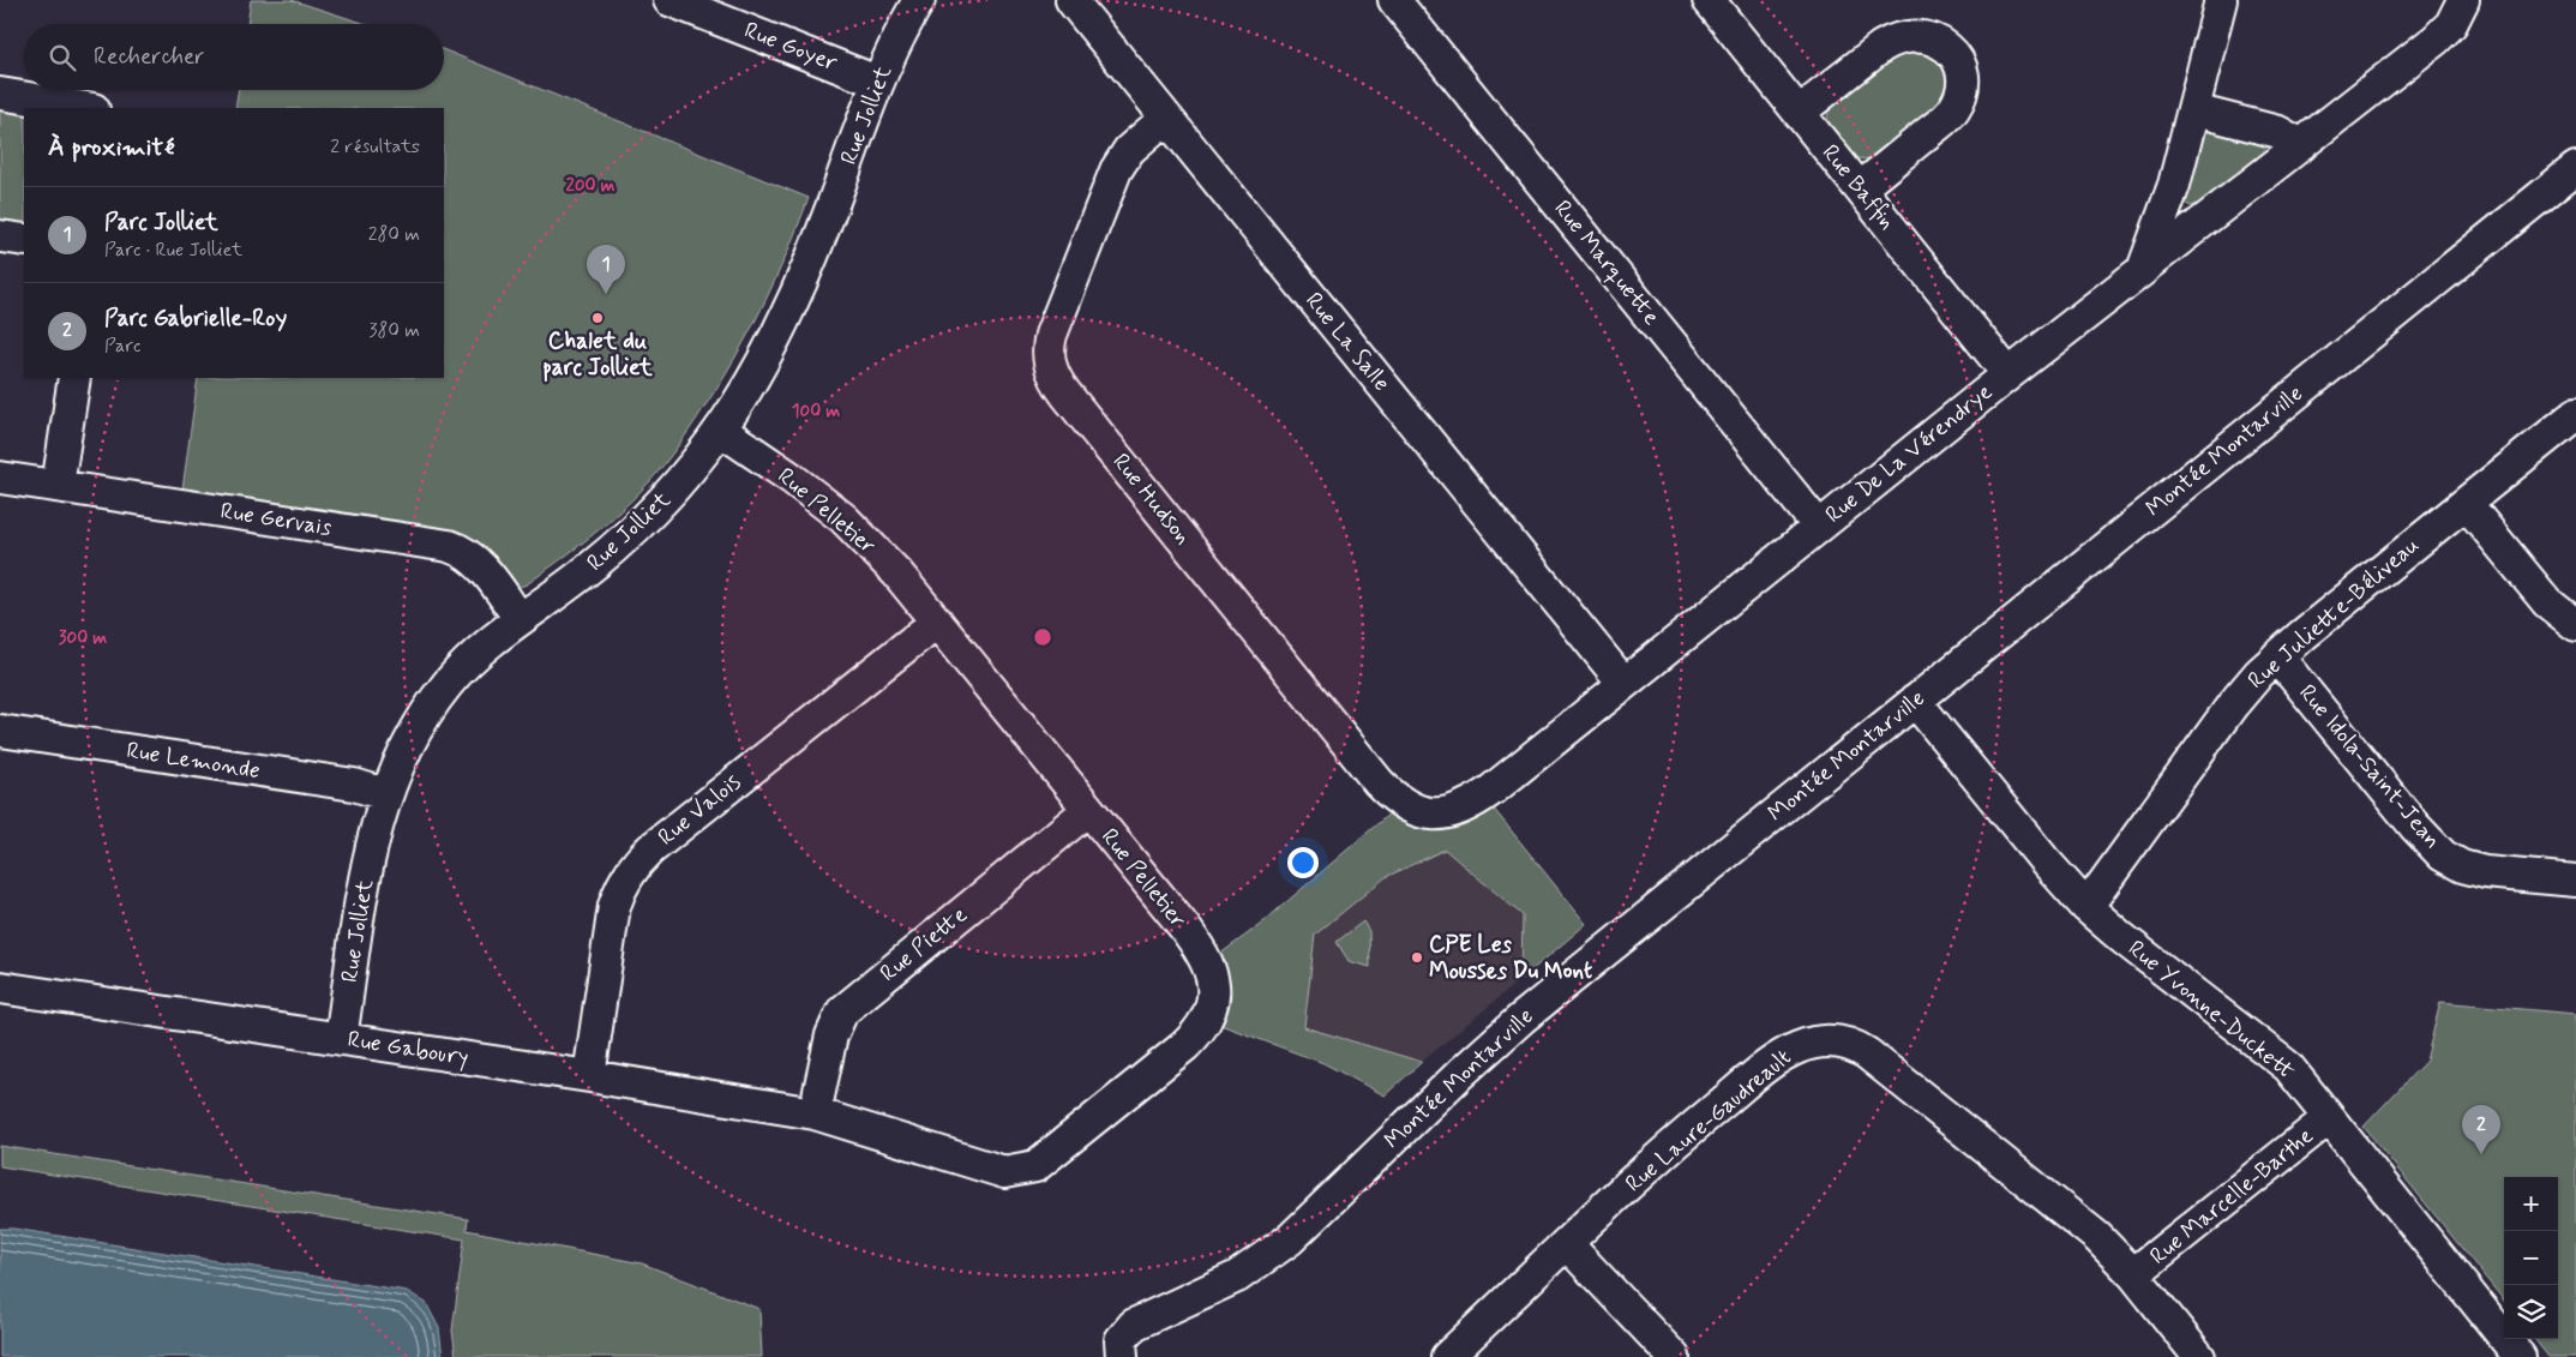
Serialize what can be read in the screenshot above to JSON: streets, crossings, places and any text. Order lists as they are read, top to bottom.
{
  "streets": {
    "street": [
      "Rue Goyer",
      "Rue Jolliet",
      "Rue Baffin",
      "Rue Marquette",
      "Rue La Salle",
      "Montée Montarville",
      "Rue De La Vérendrye",
      "Rue Hudson",
      "Rue Pelletier",
      "Rue Gervais",
      "Rue Juliette-Béliveau",
      "Rue Lemonde",
      "Rue Idola-Saint-Jean",
      "Rue Valois",
      "Rue Piette",
      "Rue Yvonne-Duckett",
      "Rue Gaboury",
      "Rue Laure-Gaudreault",
      "Rue Marcelle-Barthe"
    ]
  },
  "crossings": [
    ["Rue Goyer", "Rue Jolliet"],
    ["Rue Jolliet", "Rue Pelletier"],
    ["Rue Jolliet", "Rue Gervais"],
    ["Rue Jolliet", "Rue Lemonde"],
    ["Rue Jolliet", "Rue Gaboury"],
    ["Rue Baffin", "Rue De La Vérendrye"],
    ["Rue Marquette", "Rue De La Vérendrye"],
    ["Rue La Salle", "Rue De La Vérendrye"],
    ["Rue La Salle", "Rue Hudson"],
    ["Montée Montarville", "Rue Yvonne-Duckett"],
    ["Rue De La Vérendrye", "Rue Hudson"],
    ["Rue Pelletier", "Rue Valois"],
    ["Rue Pelletier", "Rue Piette"],
    ["Rue Pelletier", "Rue Gaboury"],
    ["Rue Juliette-Béliveau", "Rue Idola-Saint-Jean"],
    ["Rue Juliette-Béliveau", "Rue Yvonne-Duckett"],
    ["Rue Valois", "Rue Gaboury"],
    ["Rue Piette", "Rue Gaboury"],
    ["Rue Yvonne-Duckett", "Rue Marcelle-Barthe"],
    ["Rue Laure-Gaudreault", "Rue Marcelle-Barthe"]
  ],
  "places": ["Chalet du parc Jolliet", "CPE Les Mousses Du Mont"],
  "page": {
    "search": "Rechercher",
    "heading": ["À proximité", "2 résultats"],
    "list": [
      {
        "mark": "1",
        "name": "Parc Jolliet",
        "note": "Parc · Rue Jolliet",
        "value": "280 m"
      },
      {
        "mark": "2",
        "name": "Parc Gabrielle-Roy",
        "note": "Parc",
        "value": "380 m"
      }
    ],
    "pins": ["1", "2"],
    "map_buttons": ["+", "−"]
  },
  "rings": ["200 m", "100 m", "300 m"]
}
